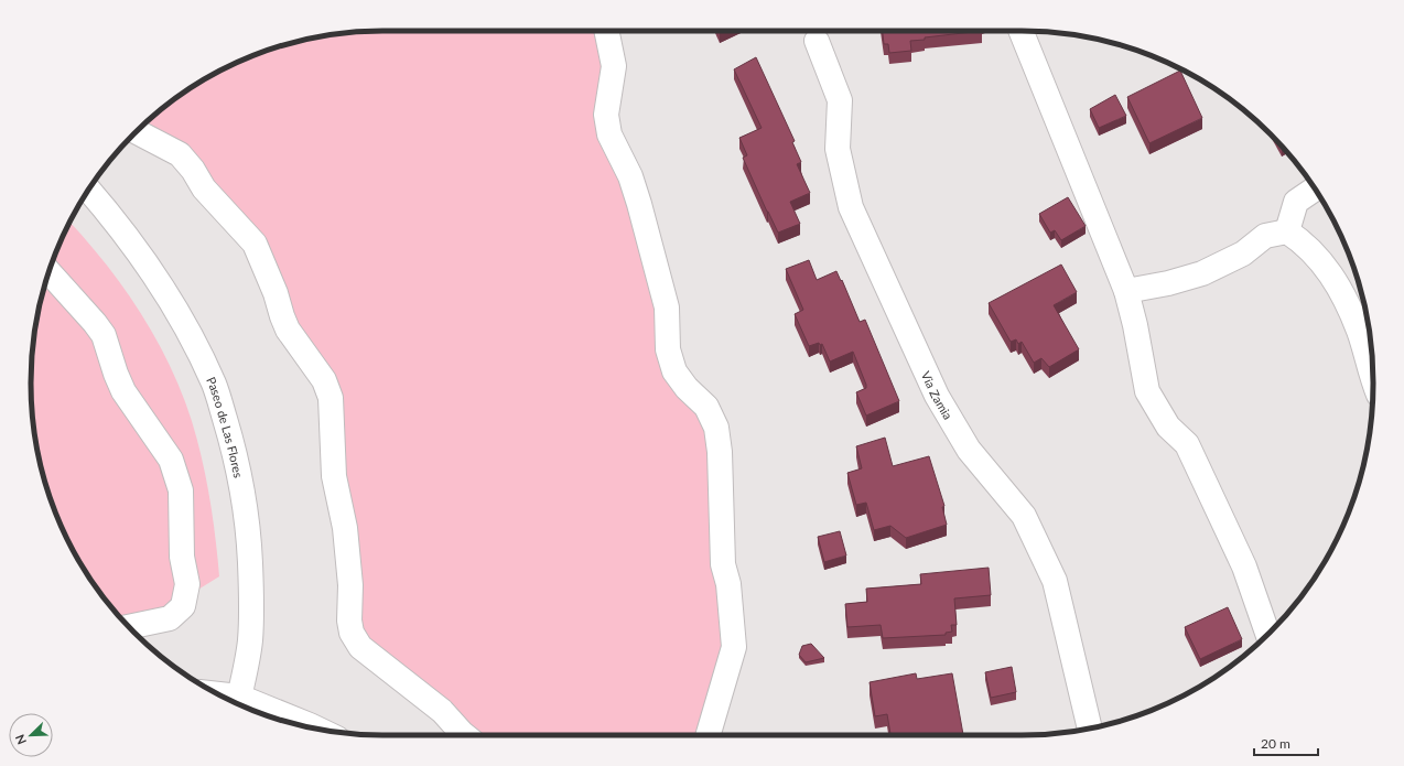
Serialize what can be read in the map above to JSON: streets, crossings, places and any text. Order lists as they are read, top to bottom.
{
  "streets": {
    "street": ["Via Zamia", "Paseo de Las Flores"]
  },
  "scale_bar": "20 m",
  "north": "bottom left"
}
